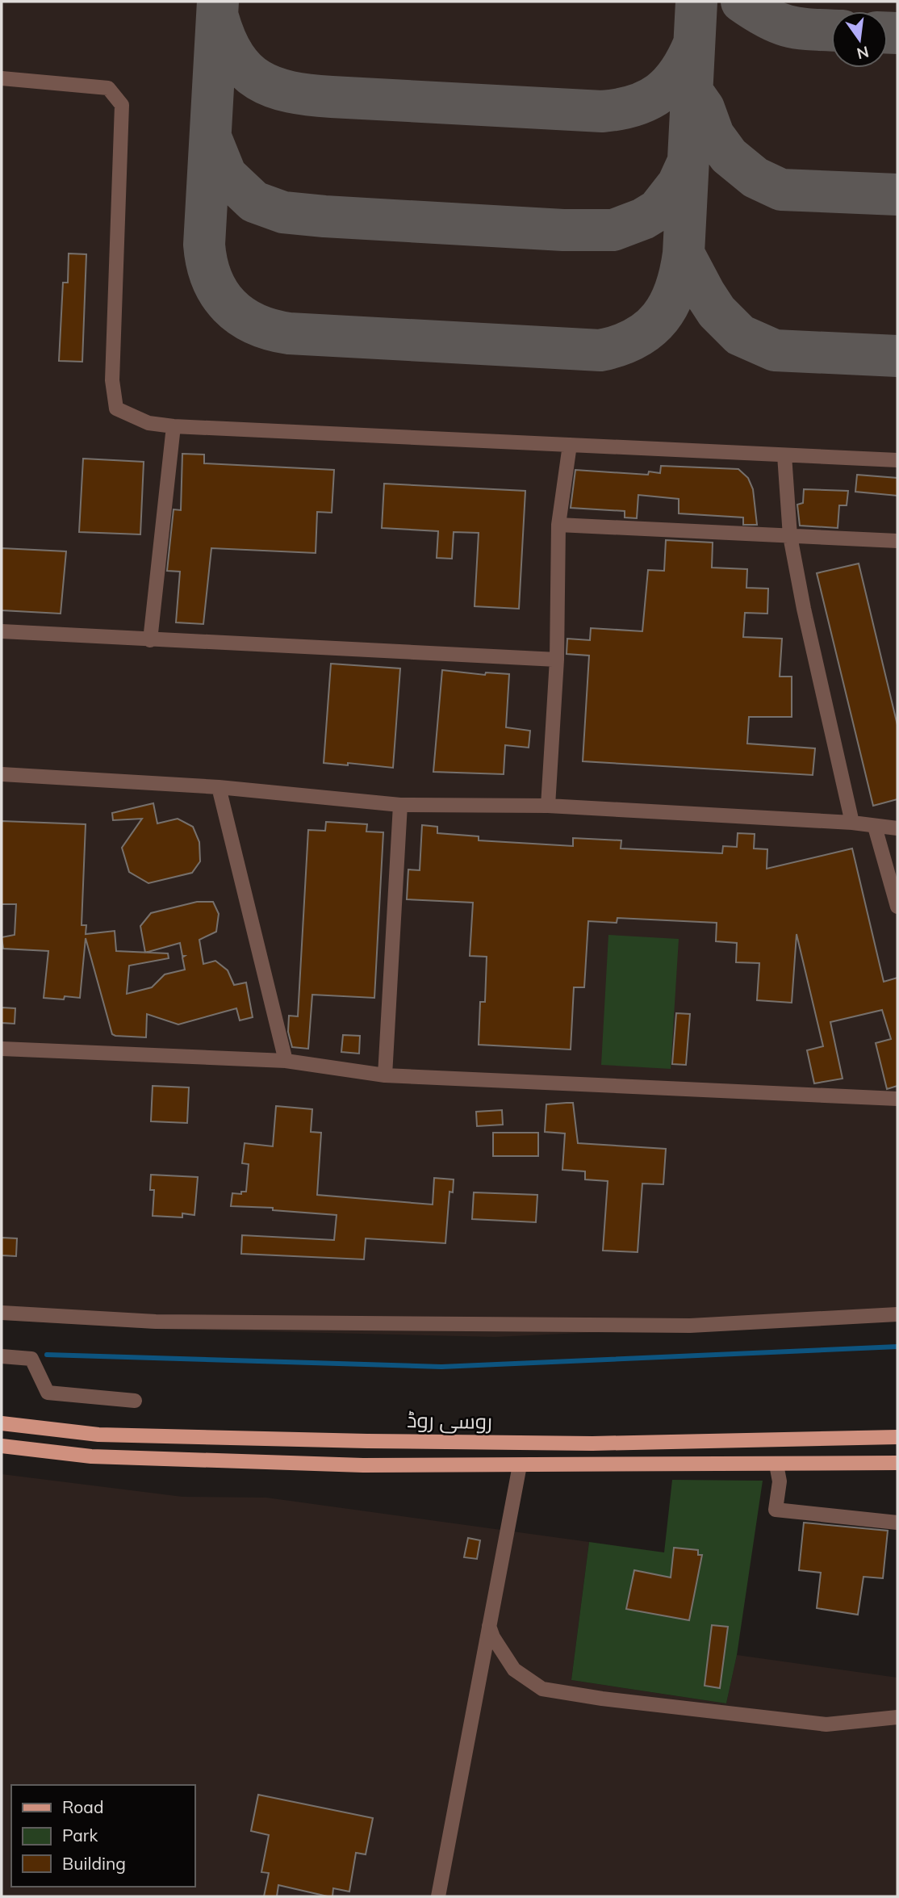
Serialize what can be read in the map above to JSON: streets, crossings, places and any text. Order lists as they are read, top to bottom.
{
  "streets": {
    "main road": ["روسی روڈ"]
  },
  "legend": ["Road", "Park", "Building"],
  "north": "bottom"
}
